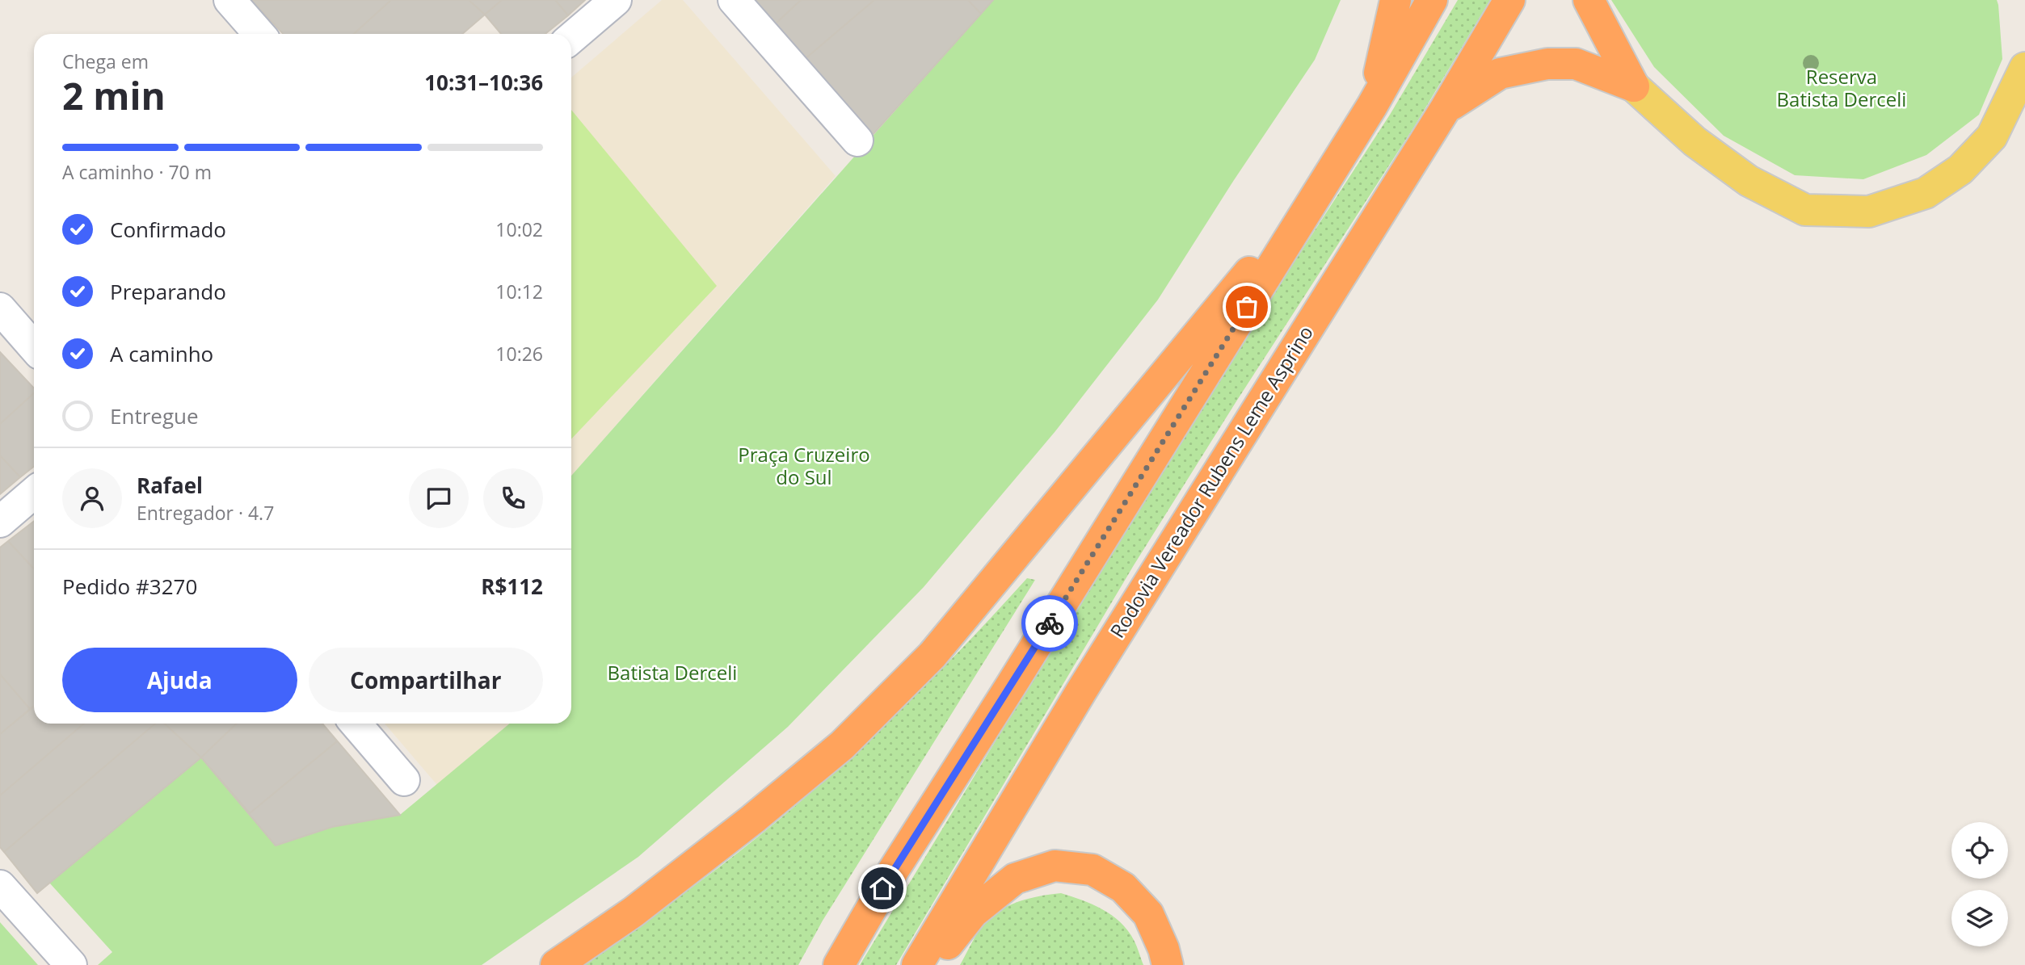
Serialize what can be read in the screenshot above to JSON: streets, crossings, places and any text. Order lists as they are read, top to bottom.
{
  "streets": {
    "highway": ["Rodovia Vereador Rubens Leme Asprino"]
  },
  "parks": ["Reserva Batista Derceli", "Praça Cruzeiro do Sul", "Batista Derceli"],
  "page": {
    "heading": ["2 min", "Chega em", "10:31–10:36"],
    "panel": [
      "Rafael",
      "Entregador · 4.7",
      "Pedido #3270",
      "R$112"
    ],
    "bar": "A caminho · 70 m",
    "list": [
      ["Confirmado", "10:02"],
      ["Preparando", "10:12"],
      ["A caminho", "10:26"],
      "Entregue"
    ],
    "buttons": ["Ajuda", "Compartilhar"]
  }
}
